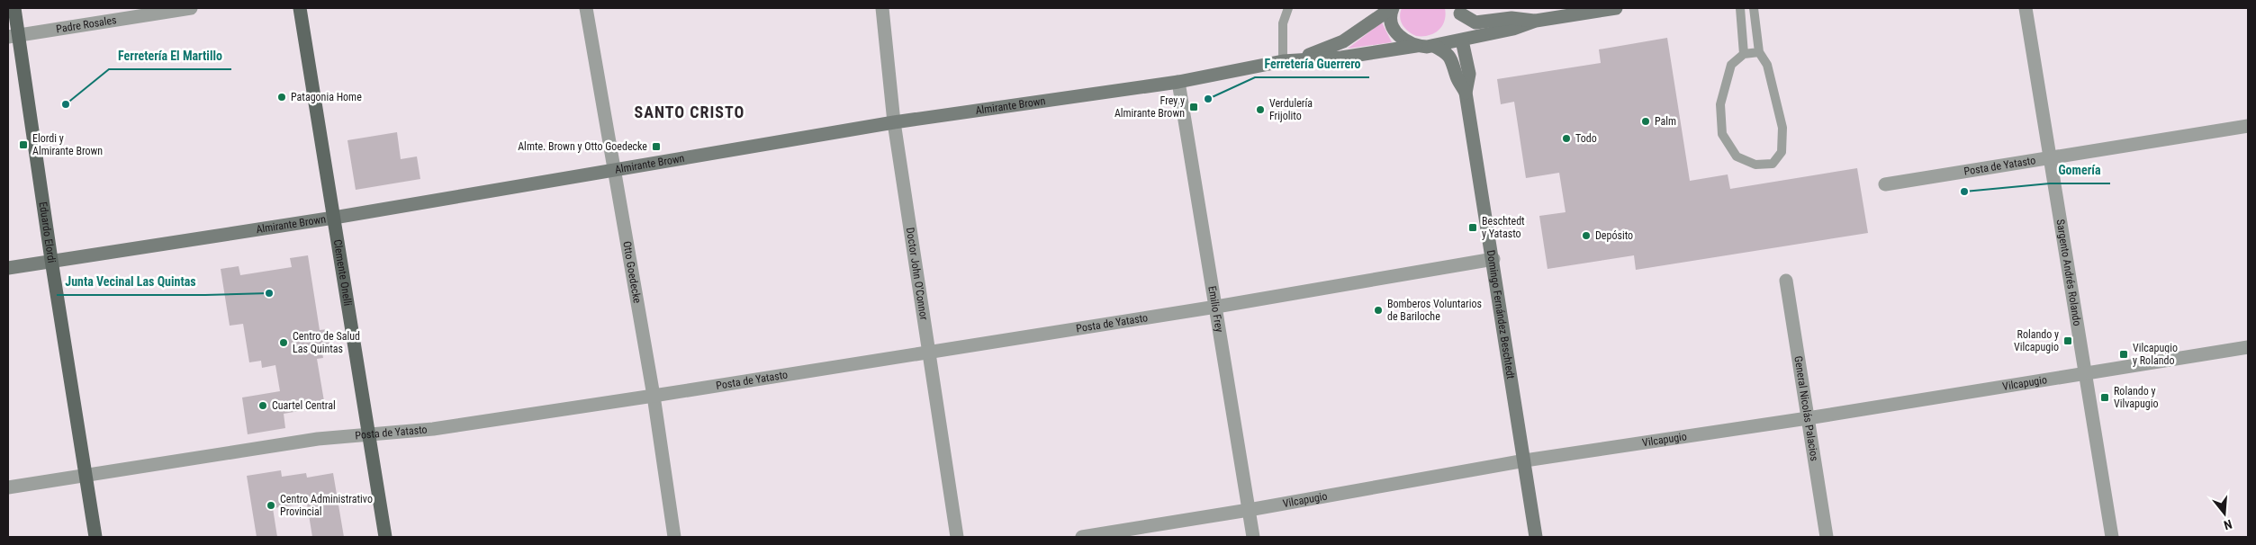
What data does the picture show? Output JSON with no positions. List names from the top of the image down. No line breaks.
{"streets":{"main road":["Almirante Brown","Eduardo Elordi","Clemente Onelli","Domingo Fernández Beschtedt"],"street":["Padre Rosales","Posta de Yatasto","Otto Goedecke","Doctor John O'Connor","Sargento Andrés Rolando","Emilio Frey","Vilcapugio","General Nicolás Palacios"]},"crossings":[["Padre Rosales","Eduardo Elordi"],["Almirante Brown","Eduardo Elordi"],["Almirante Brown","Clemente Onelli"],["Almirante Brown","Otto Goedecke"],["Almirante Brown","Doctor John O'Connor"],["Almirante Brown","Emilio Frey"],["Almirante Brown","Domingo Fernández Beschtedt"],["Posta de Yatasto","Eduardo Elordi"],["Posta de Yatasto","Clemente Onelli"],["Posta de Yatasto","Otto Goedecke"],["Posta de Yatasto","Doctor John O'Connor"],["Posta de Yatasto","Sargento Andrés Rolando"],["Posta de Yatasto","Emilio Frey"],["Posta de Yatasto","Domingo Fernández Beschtedt"],["Sargento Andrés Rolando","Vilcapugio"],["Emilio Frey","Vilcapugio"],["Domingo Fernández Beschtedt","Vilcapugio"],["Vilcapugio","General Nicolás Palacios"]],"districts":["SANTO CRISTO"],"places":{"other":["Patagonia Home","Ferretería Guerrero","Ferretería El Martillo","Verdulería Frijolito","Palm","Todo","Gomería","Depósito","Junta Vecinal Las Quintas","Bomberos Voluntarios de Bariloche","Centro de Salud Las Quintas","Cuartel Central","Centro Administrativo Provincial"],"transit":["Frey y Almirante Brown","Elordi y Almirante Brown","Almte. Brown y Otto Goedecke","Beschtedt y Yatasto","Rolando y Vilcapugio","Vilcapugio y Rolando","Rolando y Vilvapugio"]},"north":"bottom"}
